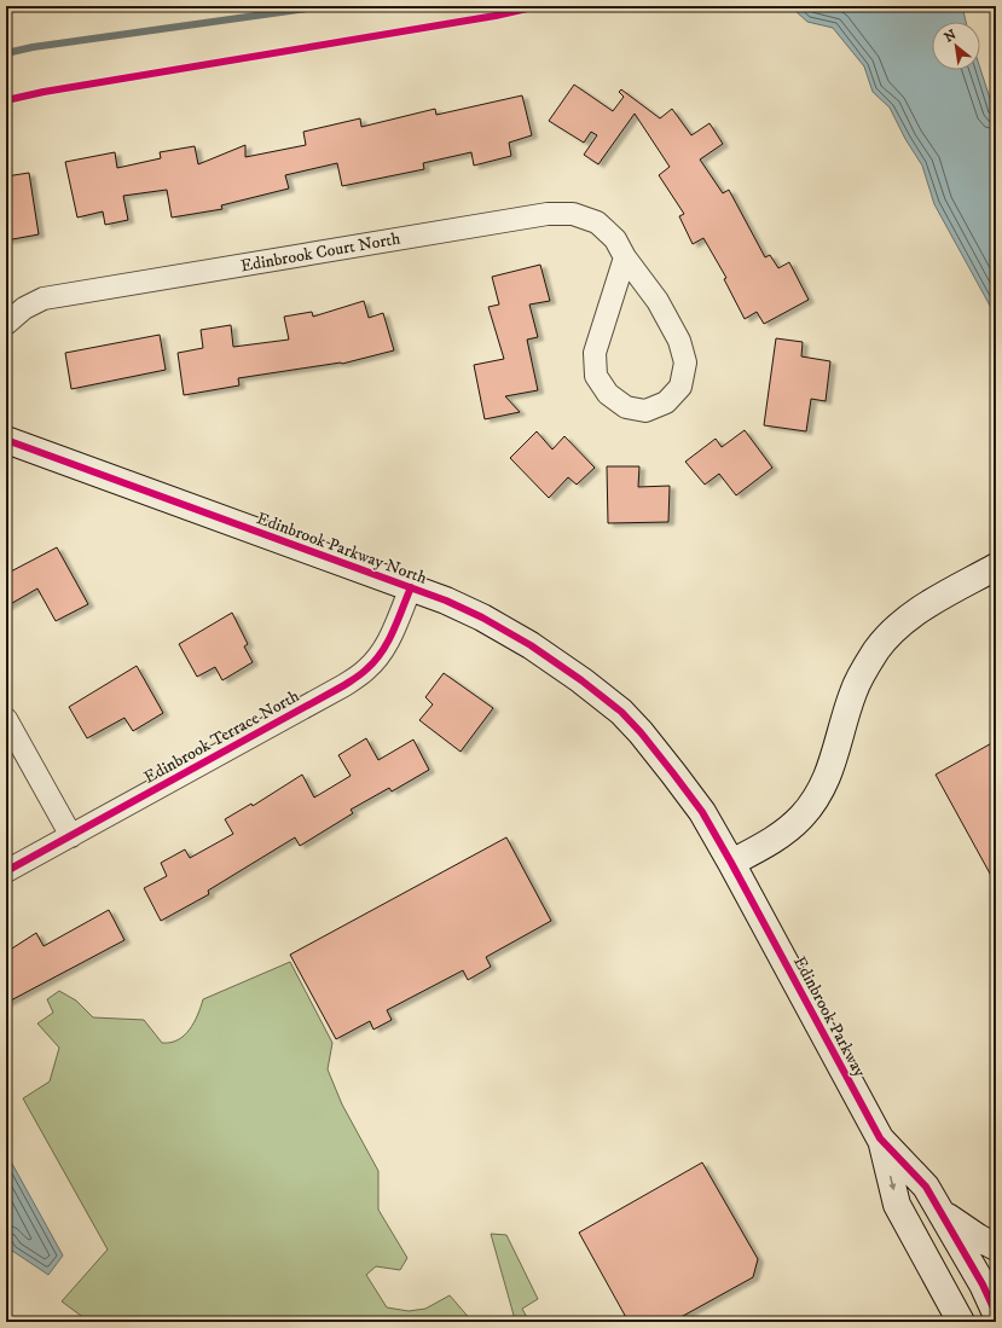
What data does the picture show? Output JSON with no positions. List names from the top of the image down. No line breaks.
{"streets":{"street":["Edinbrook Court North","Edinbrook Parkway North","Edinbrook Terrace North","Edinbrook Parkway"]},"crossings":[["Edinbrook Parkway North","Edinbrook Terrace North"],["Edinbrook Parkway North","Edinbrook Parkway"]],"north":"top left"}
